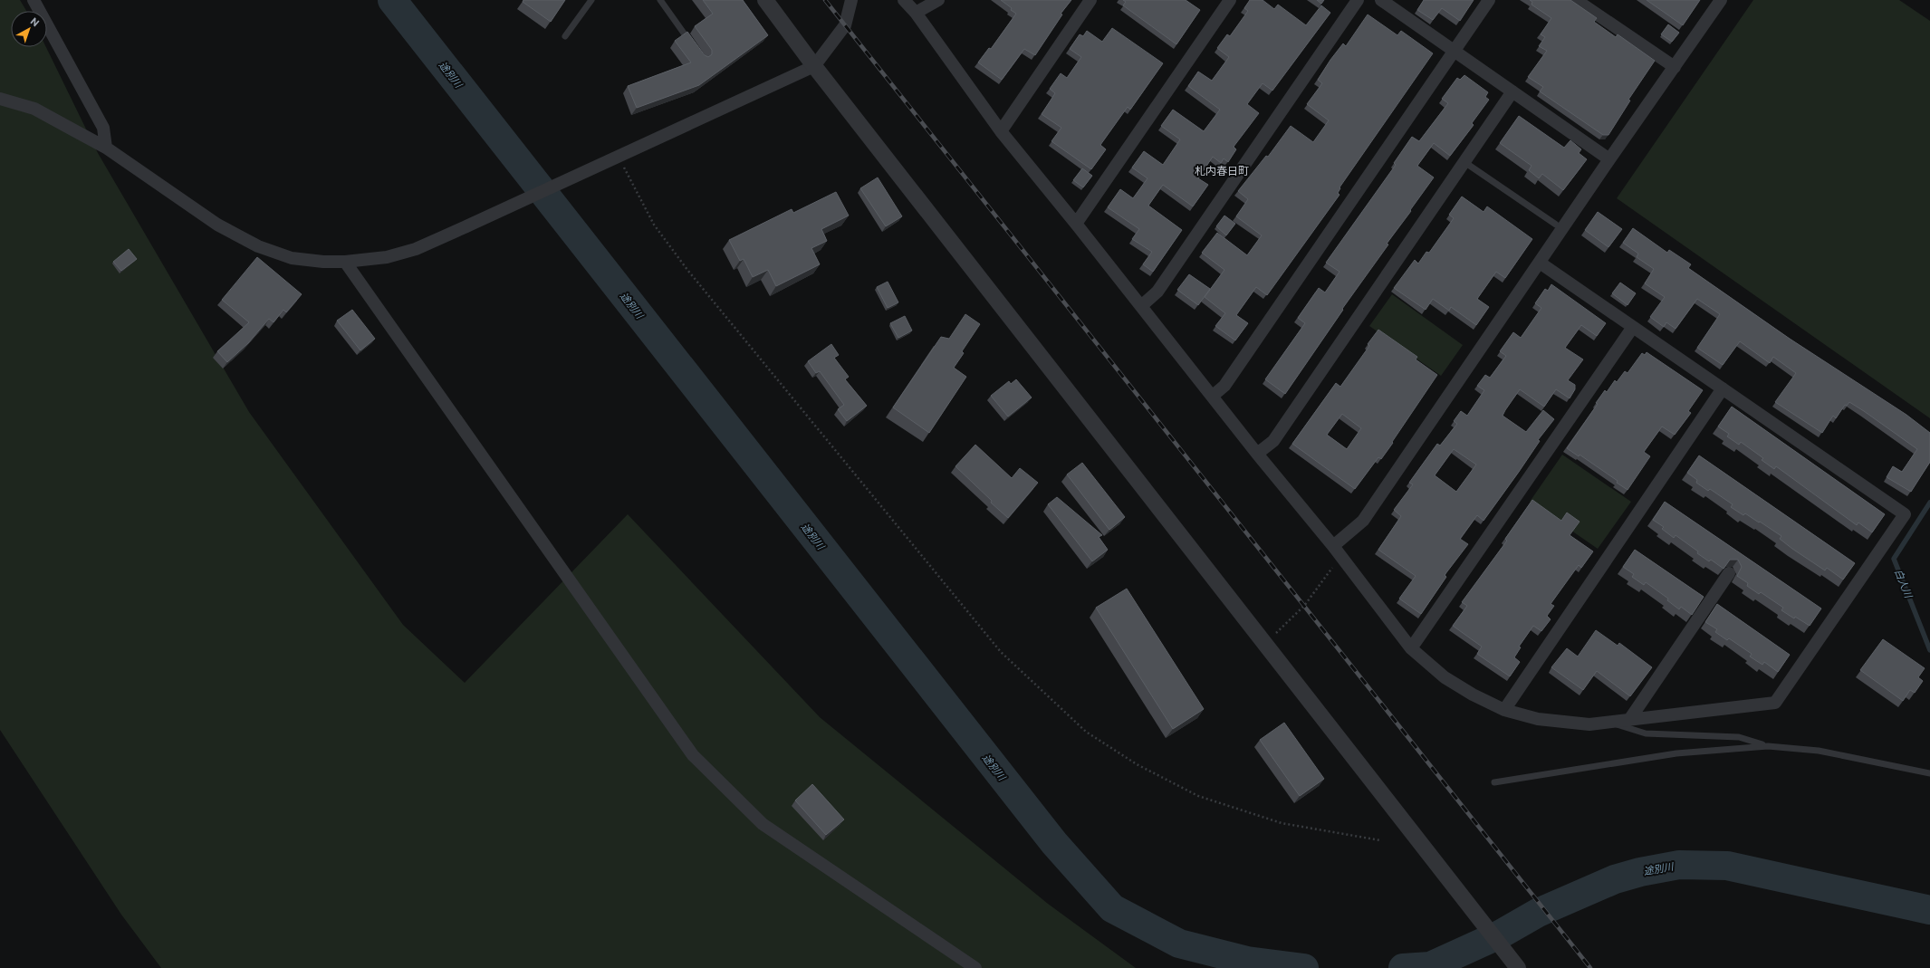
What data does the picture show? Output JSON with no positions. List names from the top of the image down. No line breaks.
{"districts":["札内春日町"],"water":["途別川","白人川"],"north":"top right"}
